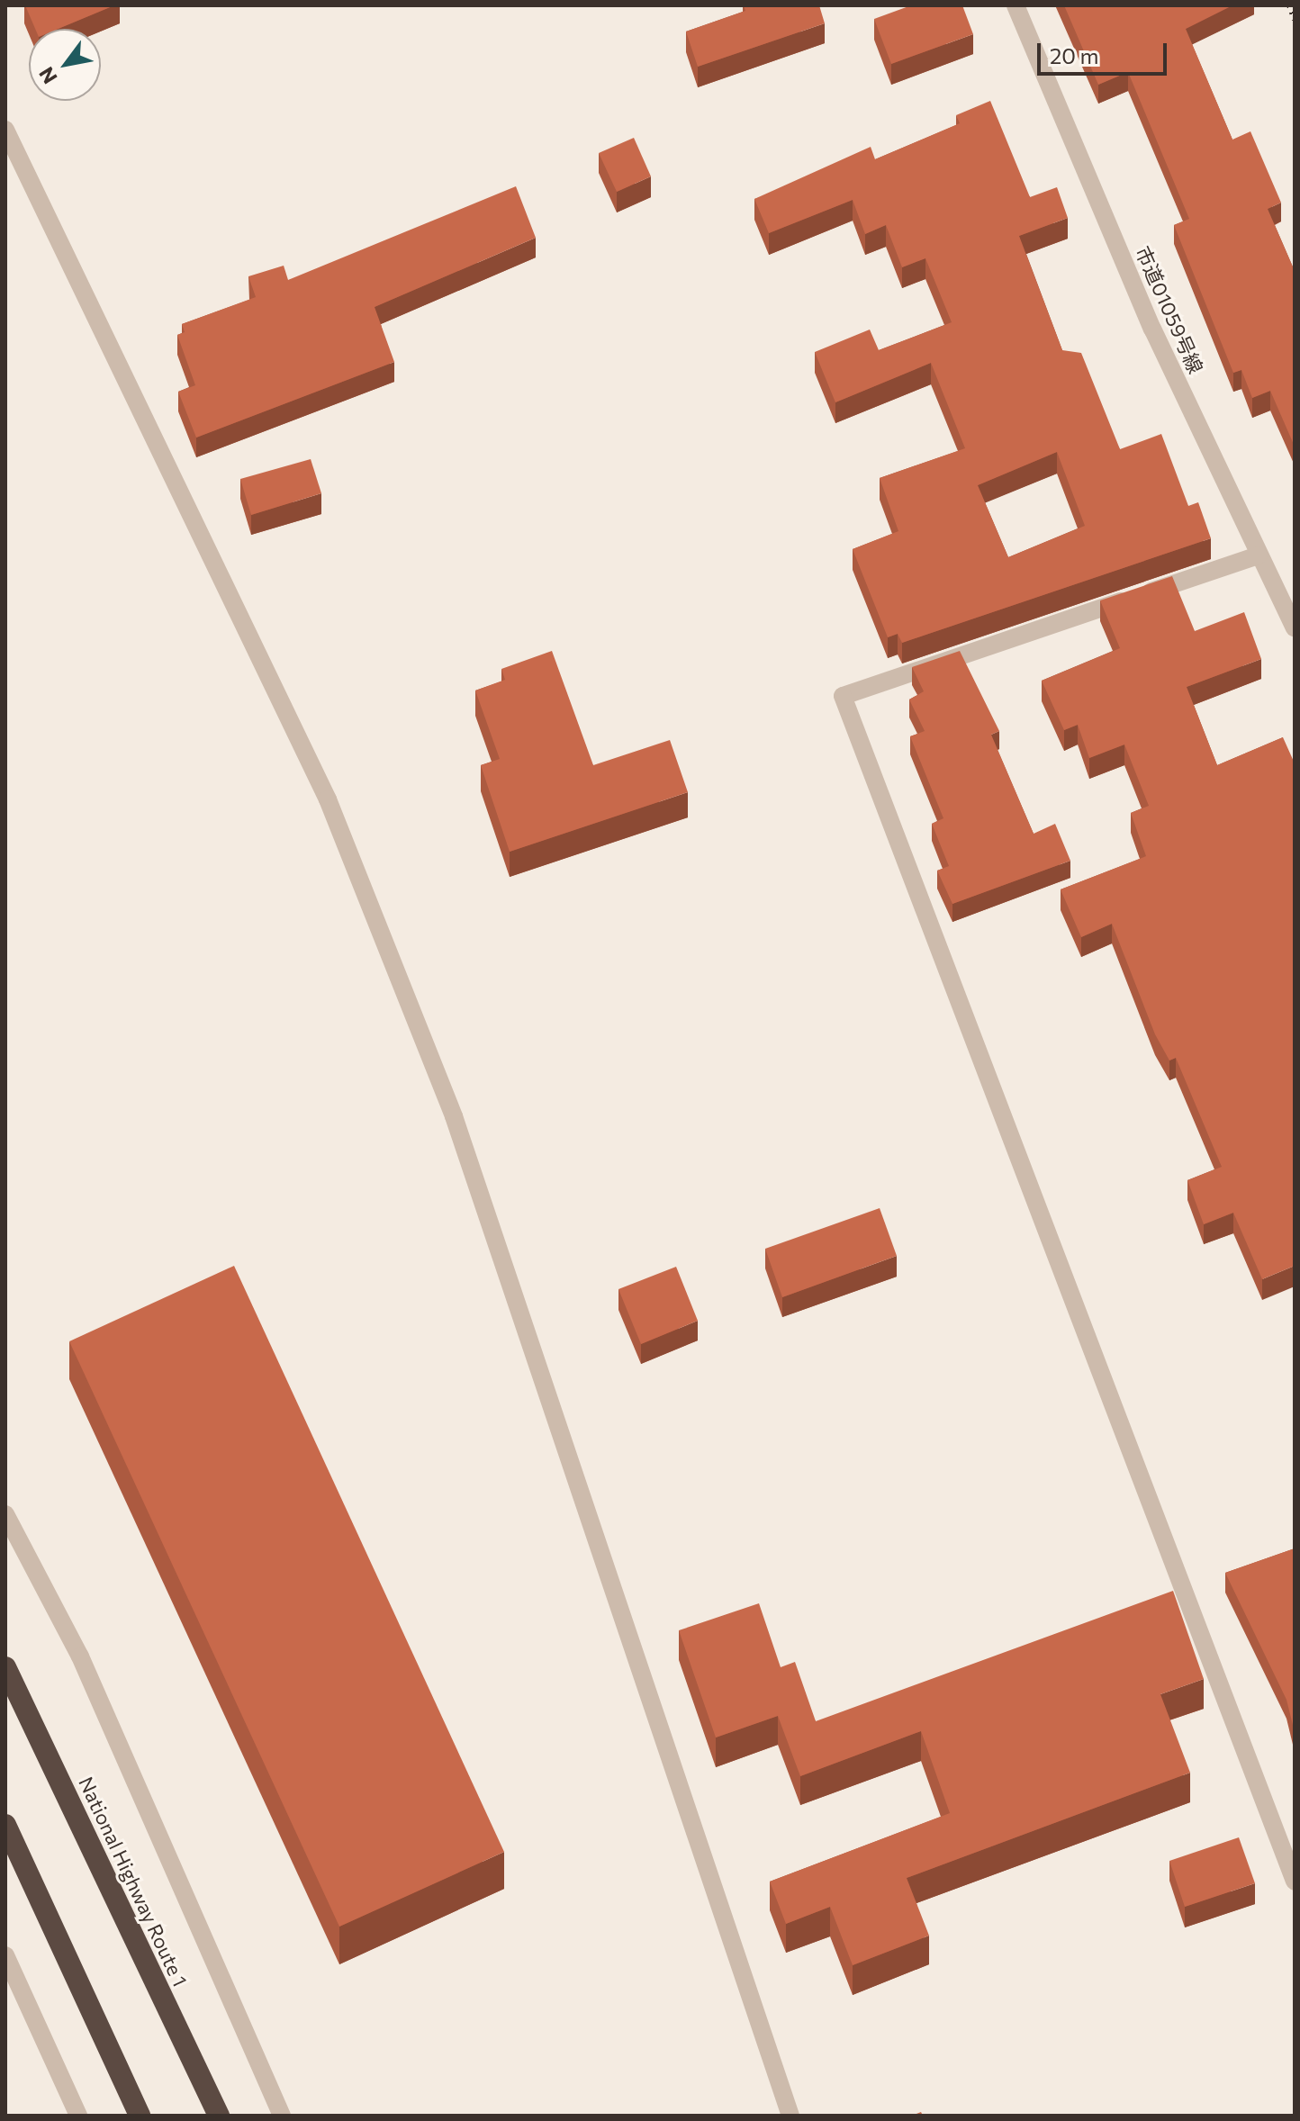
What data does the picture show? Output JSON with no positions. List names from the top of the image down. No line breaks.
{"streets":{"highway":["National Highway Route 1"],"street":["市道01059号線"]},"scale_bar":"20 m","north":"bottom left"}
